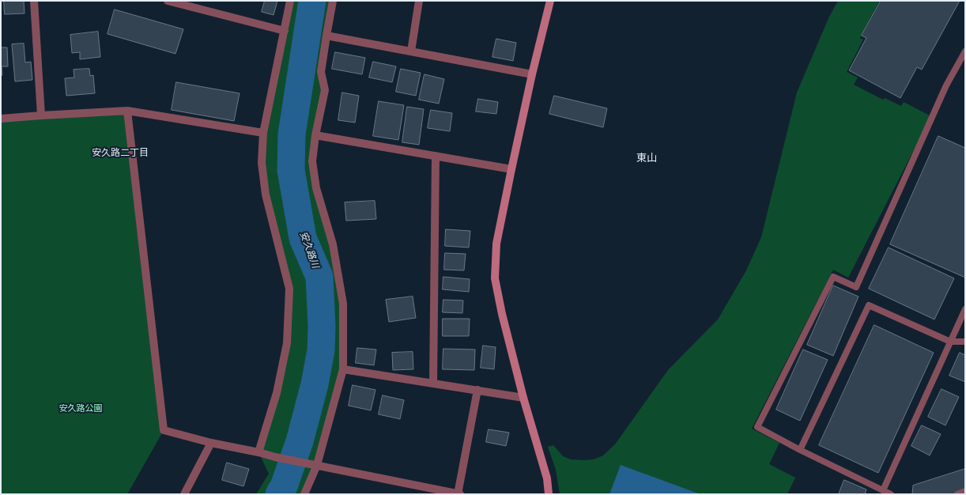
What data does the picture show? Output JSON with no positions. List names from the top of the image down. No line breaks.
{"districts":["安久路二丁目","東山"],"water":["安久路川"],"parks":["安久路公園"]}
